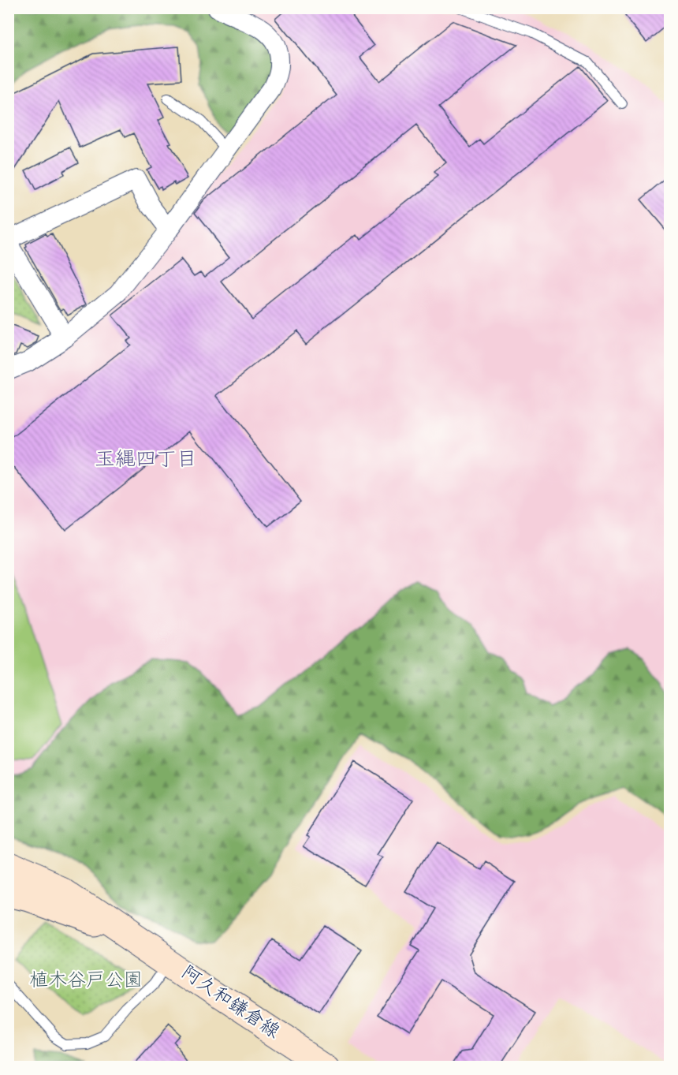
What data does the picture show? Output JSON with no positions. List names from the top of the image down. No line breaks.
{"streets":{"main road":["阿久和鎌倉線"]},"districts":["玉縄四丁目"],"parks":["植木谷戸公園"]}
